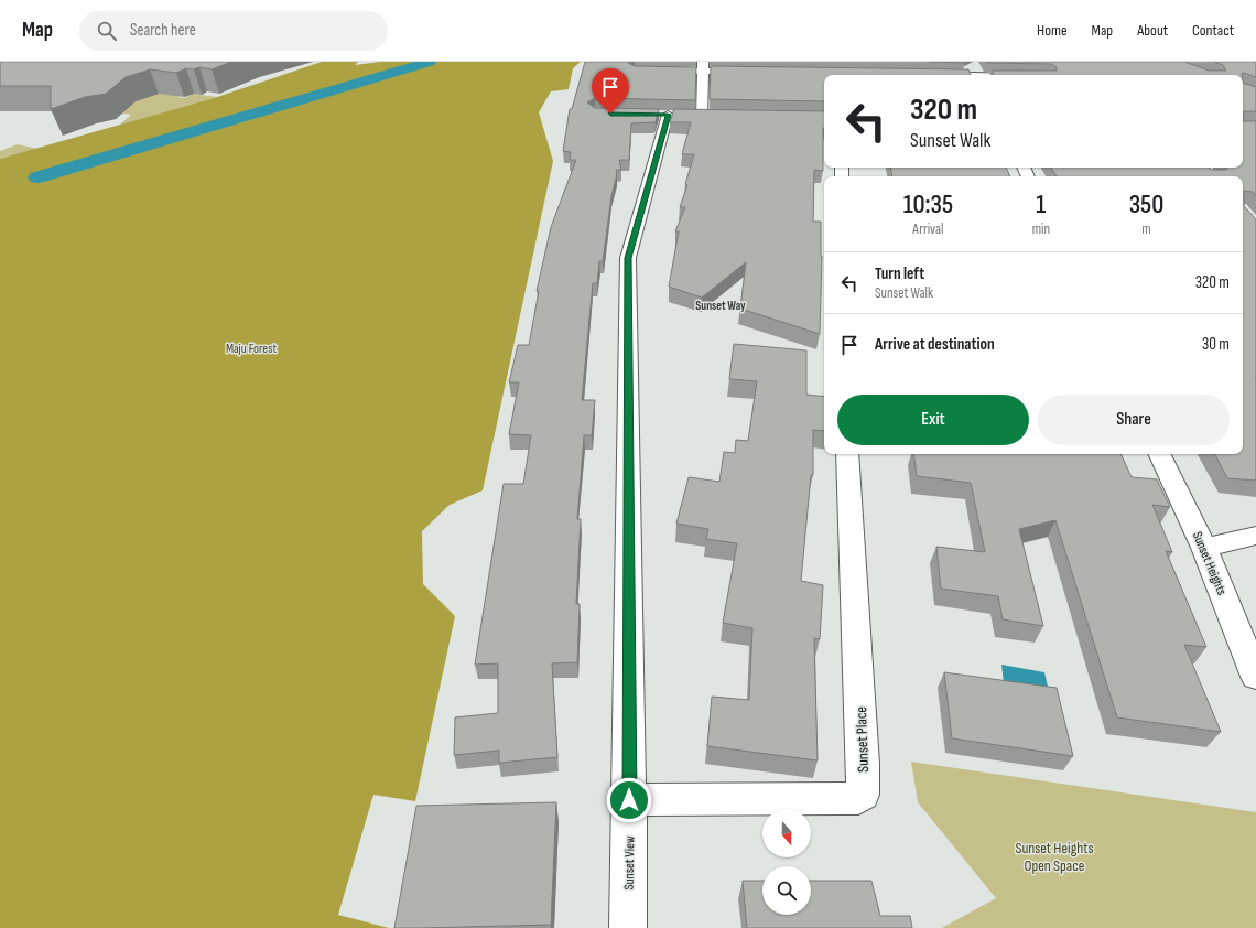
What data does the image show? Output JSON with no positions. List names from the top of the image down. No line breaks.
{"streets":{"street":["Sunset Heights","Sunset Place","Sunset View"]},"crossings":[["Sunset Place","Sunset View"]],"districts":["Sunset Way"],"parks":["Maju Forest","Sunset Heights Open Space"],"north":"bottom","page":{"header":"Map","search":"Search here","nav":["Home","Map","About","Contact"],"turn":["320 m","Sunset Walk"],"eta":["10:35","Arrival","1","min","350","m"],"list":[{"name":"Turn left","note":"Sunset Walk","value":"320 m"},{"name":"Arrive at destination","value":"30 m"}],"buttons":["Exit","Share"]}}
